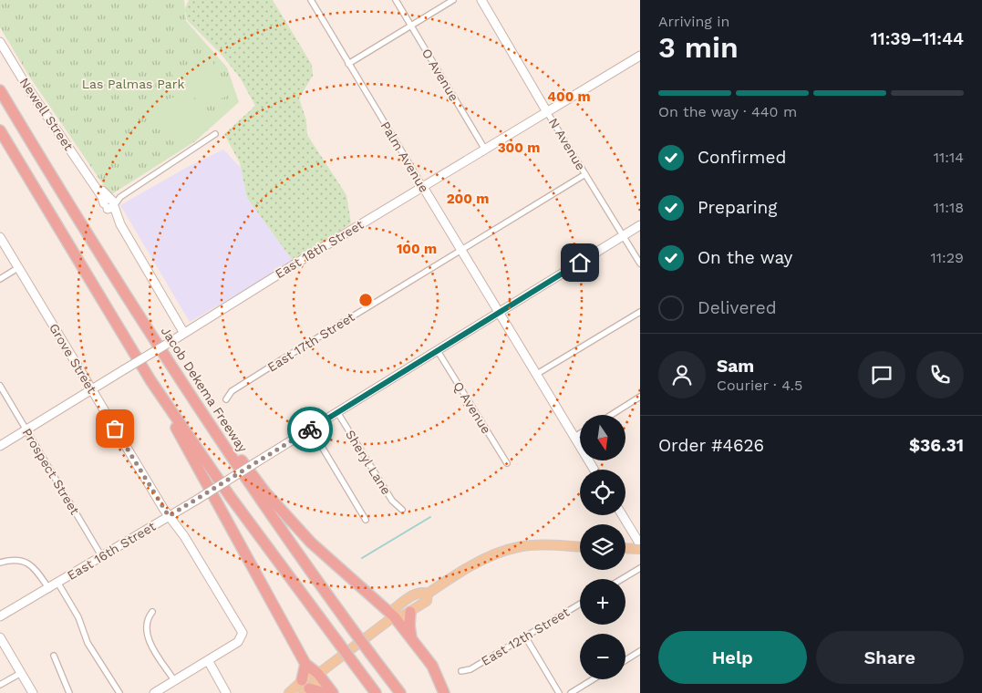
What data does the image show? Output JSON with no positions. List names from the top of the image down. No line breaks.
{"streets":{"highway":["Jacob Dekema Freeway"],"street":["O Avenue","Newell Street","N Avenue","Palm Avenue","East 18th Street","East 17th Street","Grove Street","Q Avenue","Sheryl Lane","Prospect Street","East 16th Street","East 12th Street"]},"crossings":[["O Avenue","East 18th Street"],["Newell Street","East 18th Street"],["N Avenue","East 18th Street"],["N Avenue","East 17th Street"],["N Avenue","East 16th Street"],["Palm Avenue","East 18th Street"],["Palm Avenue","East 17th Street"],["Palm Avenue","East 16th Street"],["East 18th Street","Grove Street"],["East 18th Street","Prospect Street"],["Grove Street","East 16th Street"],["Q Avenue","East 16th Street"],["Sheryl Lane","East 16th Street"],["Prospect Street","East 16th Street"]],"parks":["Las Palmas Park"],"north":"bottom","page":{"heading":["3 min","Arriving in","11:39–11:44"],"panel":["Sam","Courier · 4.5","Order #4626","$36.31"],"bar":"On the way · 440 m","list":[["Confirmed","11:14"],["Preparing","11:18"],["On the way","11:29"],"Delivered"],"map_buttons":["+","−"],"buttons":["Help","Share"]},"rings":["400 m","300 m","200 m","100 m"]}
